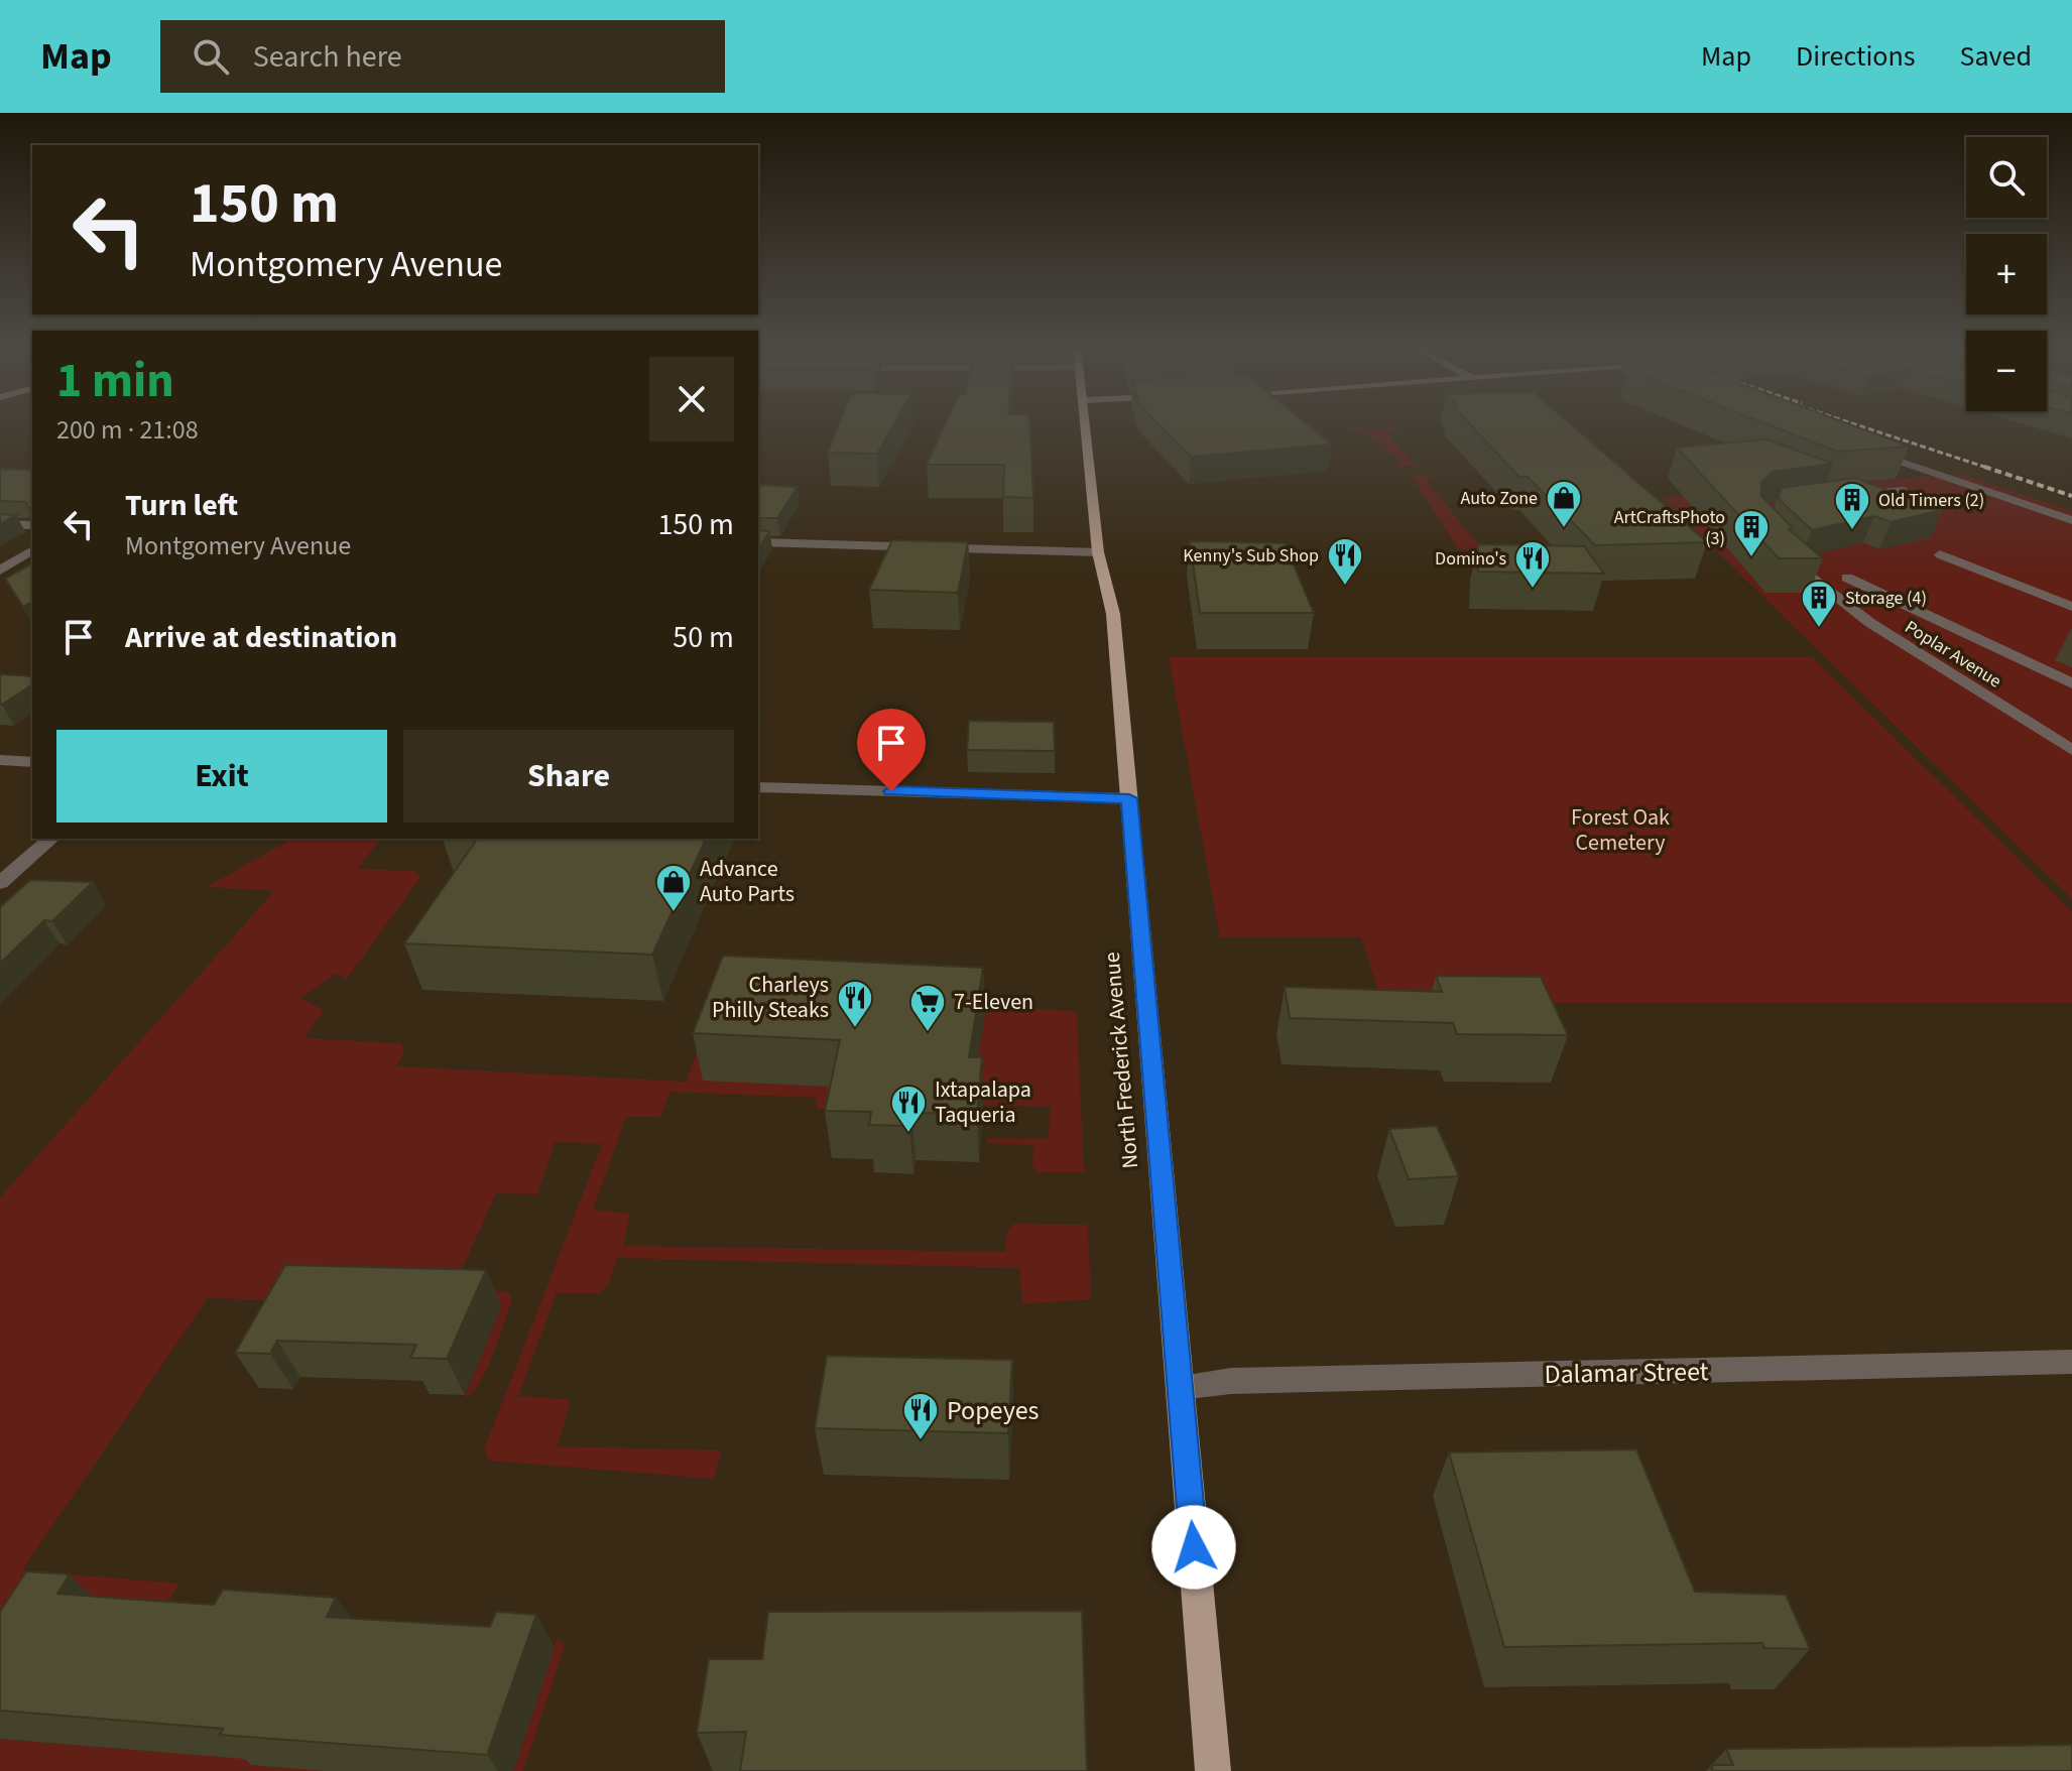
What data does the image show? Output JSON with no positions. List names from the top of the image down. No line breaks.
{"streets":{"main road":["North Frederick Avenue"],"street":["Poplar Avenue","Dalamar Street"]},"crossings":[["North Frederick Avenue","Dalamar Street"]],"parks":["Forest Oak Cemetery"],"places":{"shop":["Auto Zone","Advance Auto Parts"],"building":["Old Timers (2)","ArtCraftsPhoto (3)","Storage (4)"],"restaurant":["Kenny's Sub Shop","Domino's","Charleys Philly Steaks","Ixtapalapa Taqueria","Popeyes"],"supermarket":["7-Eleven"]},"page":{"header":"Map","search":"Search here","nav":["Map","Directions","Saved"],"map_buttons":["+","−"],"turn":["150 m","Montgomery Avenue"],"heading":["1 min","200 m · 21:08"],"list":[{"name":"Turn left","note":"Montgomery Avenue","value":"150 m"},{"name":"Arrive at destination","value":"50 m"}],"buttons":["Exit","Share"]}}
